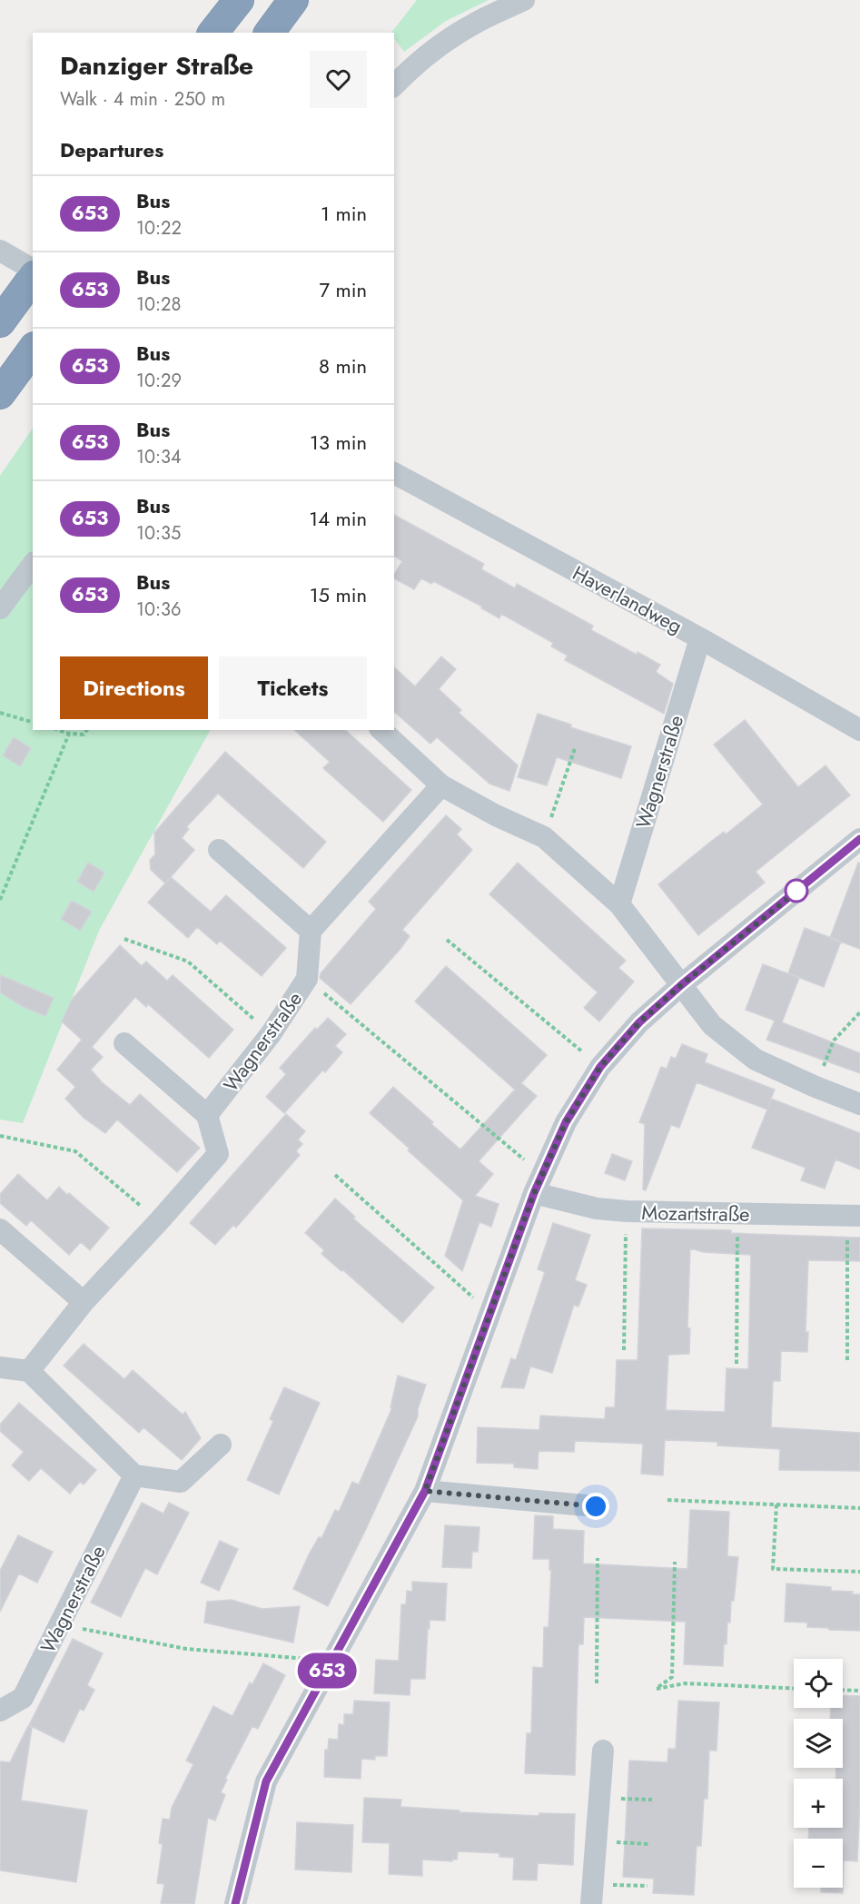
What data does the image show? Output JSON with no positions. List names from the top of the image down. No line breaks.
{"streets":{"street":["Haverlandweg","Wagnerstraße","Mozartstraße"]},"crossings":[["Haverlandweg","Wagnerstraße"]],"lines":["bus line 653"],"page":{"on_map":"653","heading":[["Danziger Straße","Walk · 4 min · 250 m"],"Departures"],"list":[{"mark":"653","name":"Bus","note":"10:22","value":"1 min"},{"mark":"653","name":"Bus","note":"10:28","value":"7 min"},{"mark":"653","name":"Bus","note":"10:29","value":"8 min"},{"mark":"653","name":"Bus","note":"10:34","value":"13 min"},{"mark":"653","name":"Bus","note":"10:35","value":"14 min"},{"mark":"653","name":"Bus","note":"10:36","value":"15 min"}],"buttons":["Directions","Tickets"],"map_buttons":["+","−"]}}
